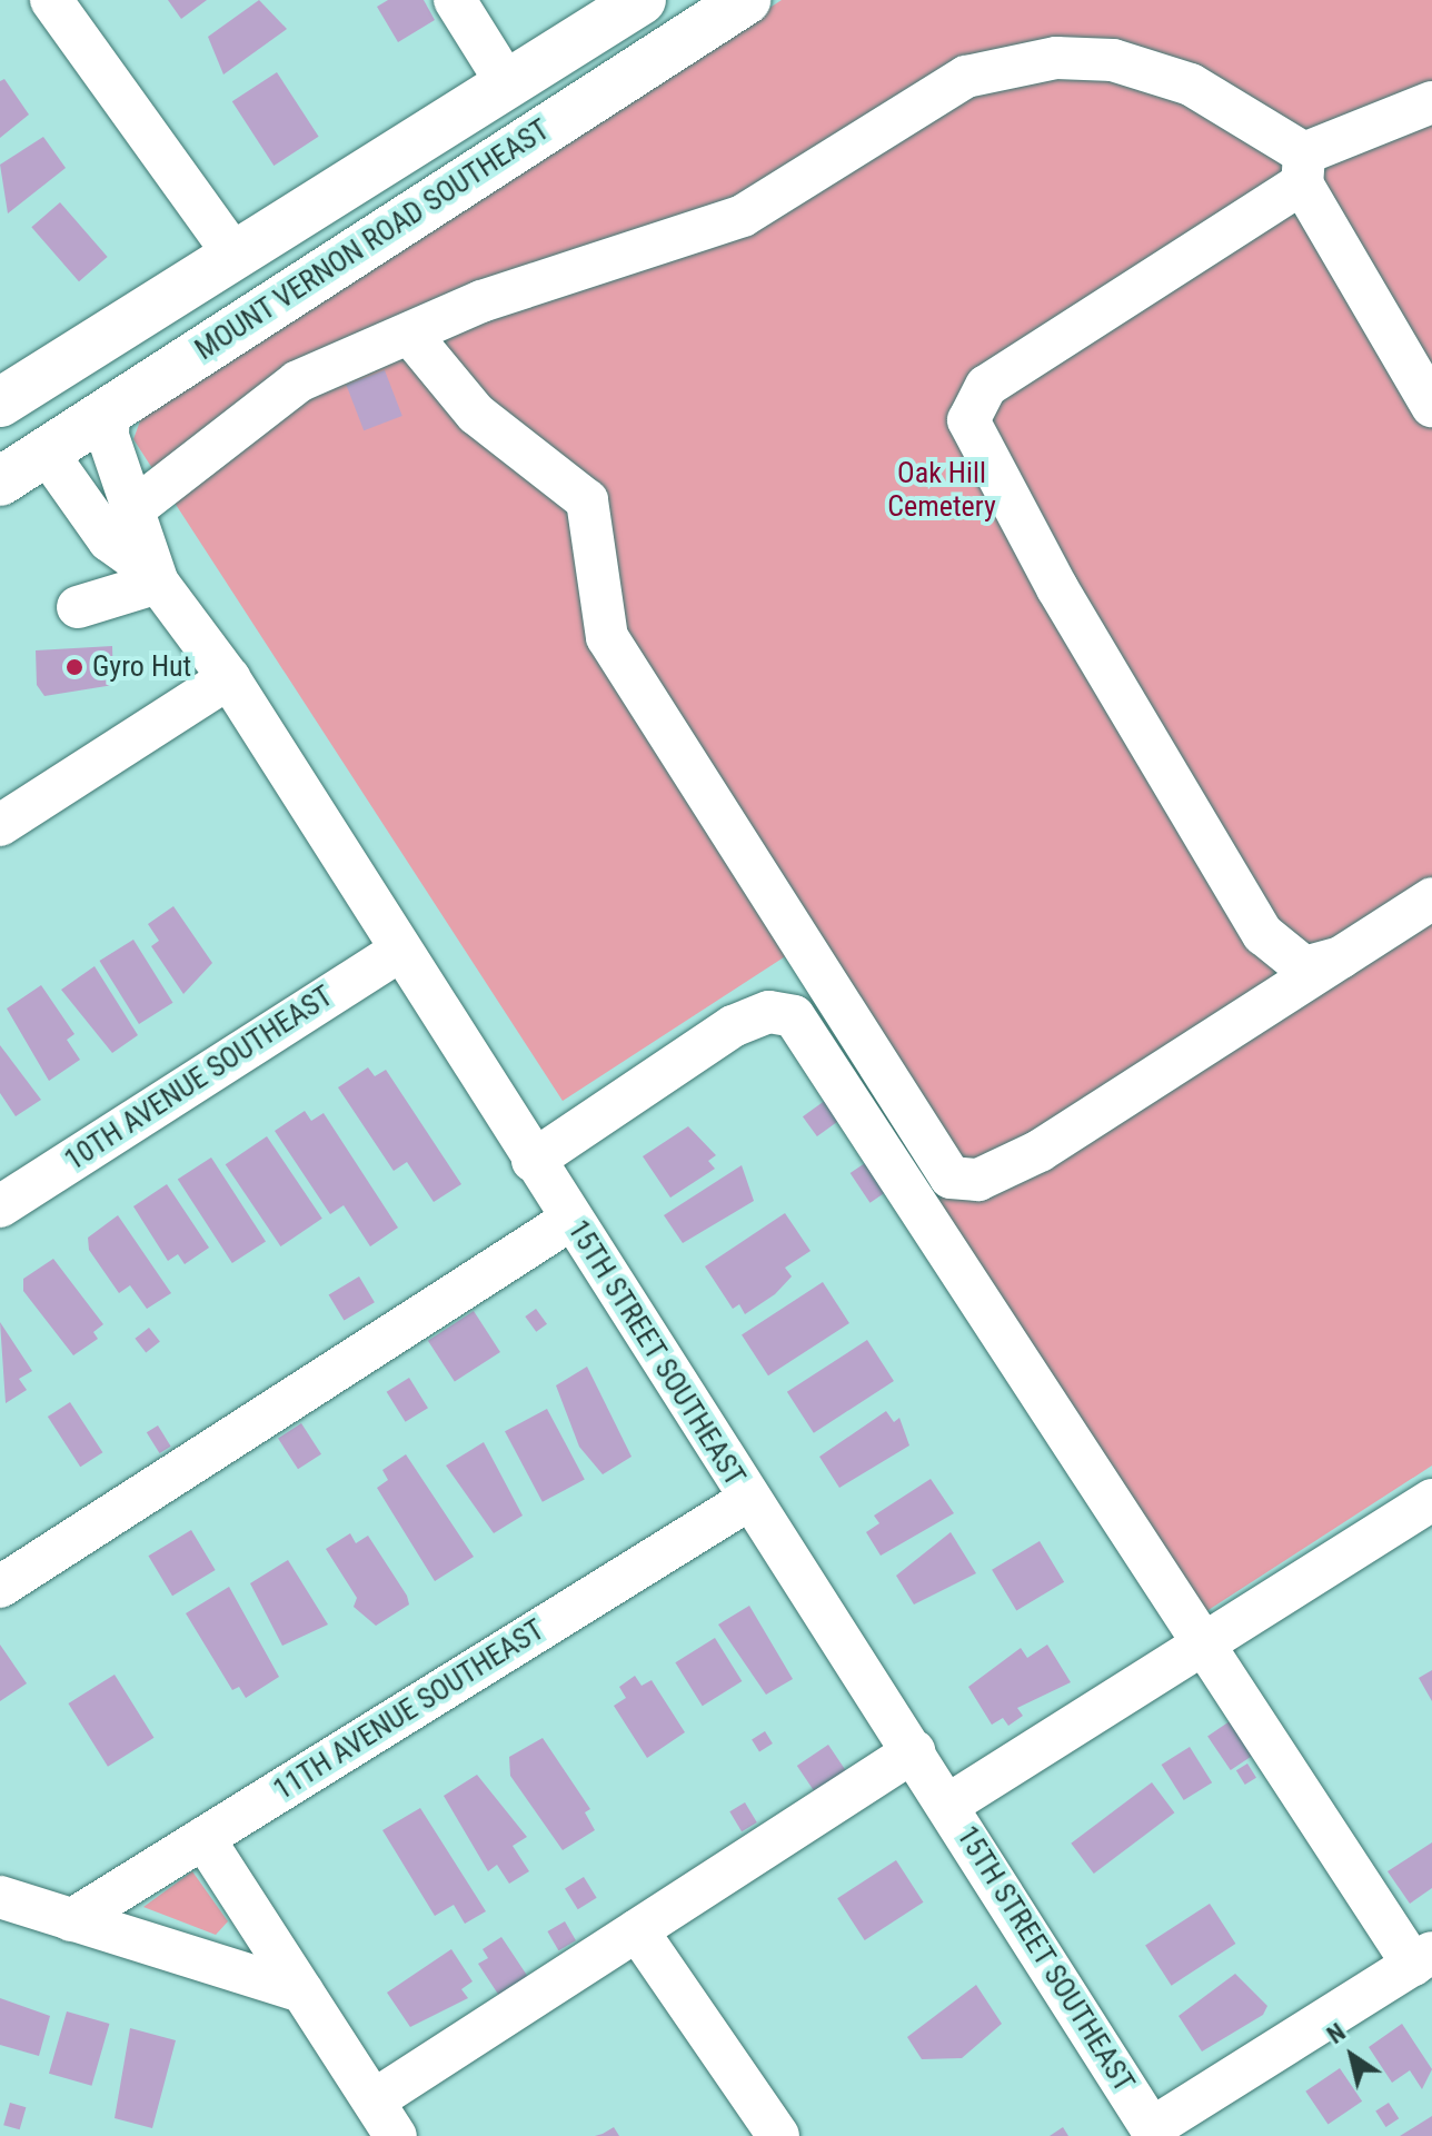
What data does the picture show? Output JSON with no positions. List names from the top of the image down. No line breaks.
{"streets":{"main road":["MOUNT VERNON ROAD SOUTHEAST"],"street":["10TH AVENUE SOUTHEAST","15TH STREET SOUTHEAST","11TH AVENUE SOUTHEAST"]},"crossings":[["MOUNT VERNON ROAD SOUTHEAST","15TH STREET SOUTHEAST"],["10TH AVENUE SOUTHEAST","15TH STREET SOUTHEAST"],["15TH STREET SOUTHEAST","11TH AVENUE SOUTHEAST"]],"parks":["Oak Hill Cemetery"],"places":["Gyro Hut"],"north":"top left"}
